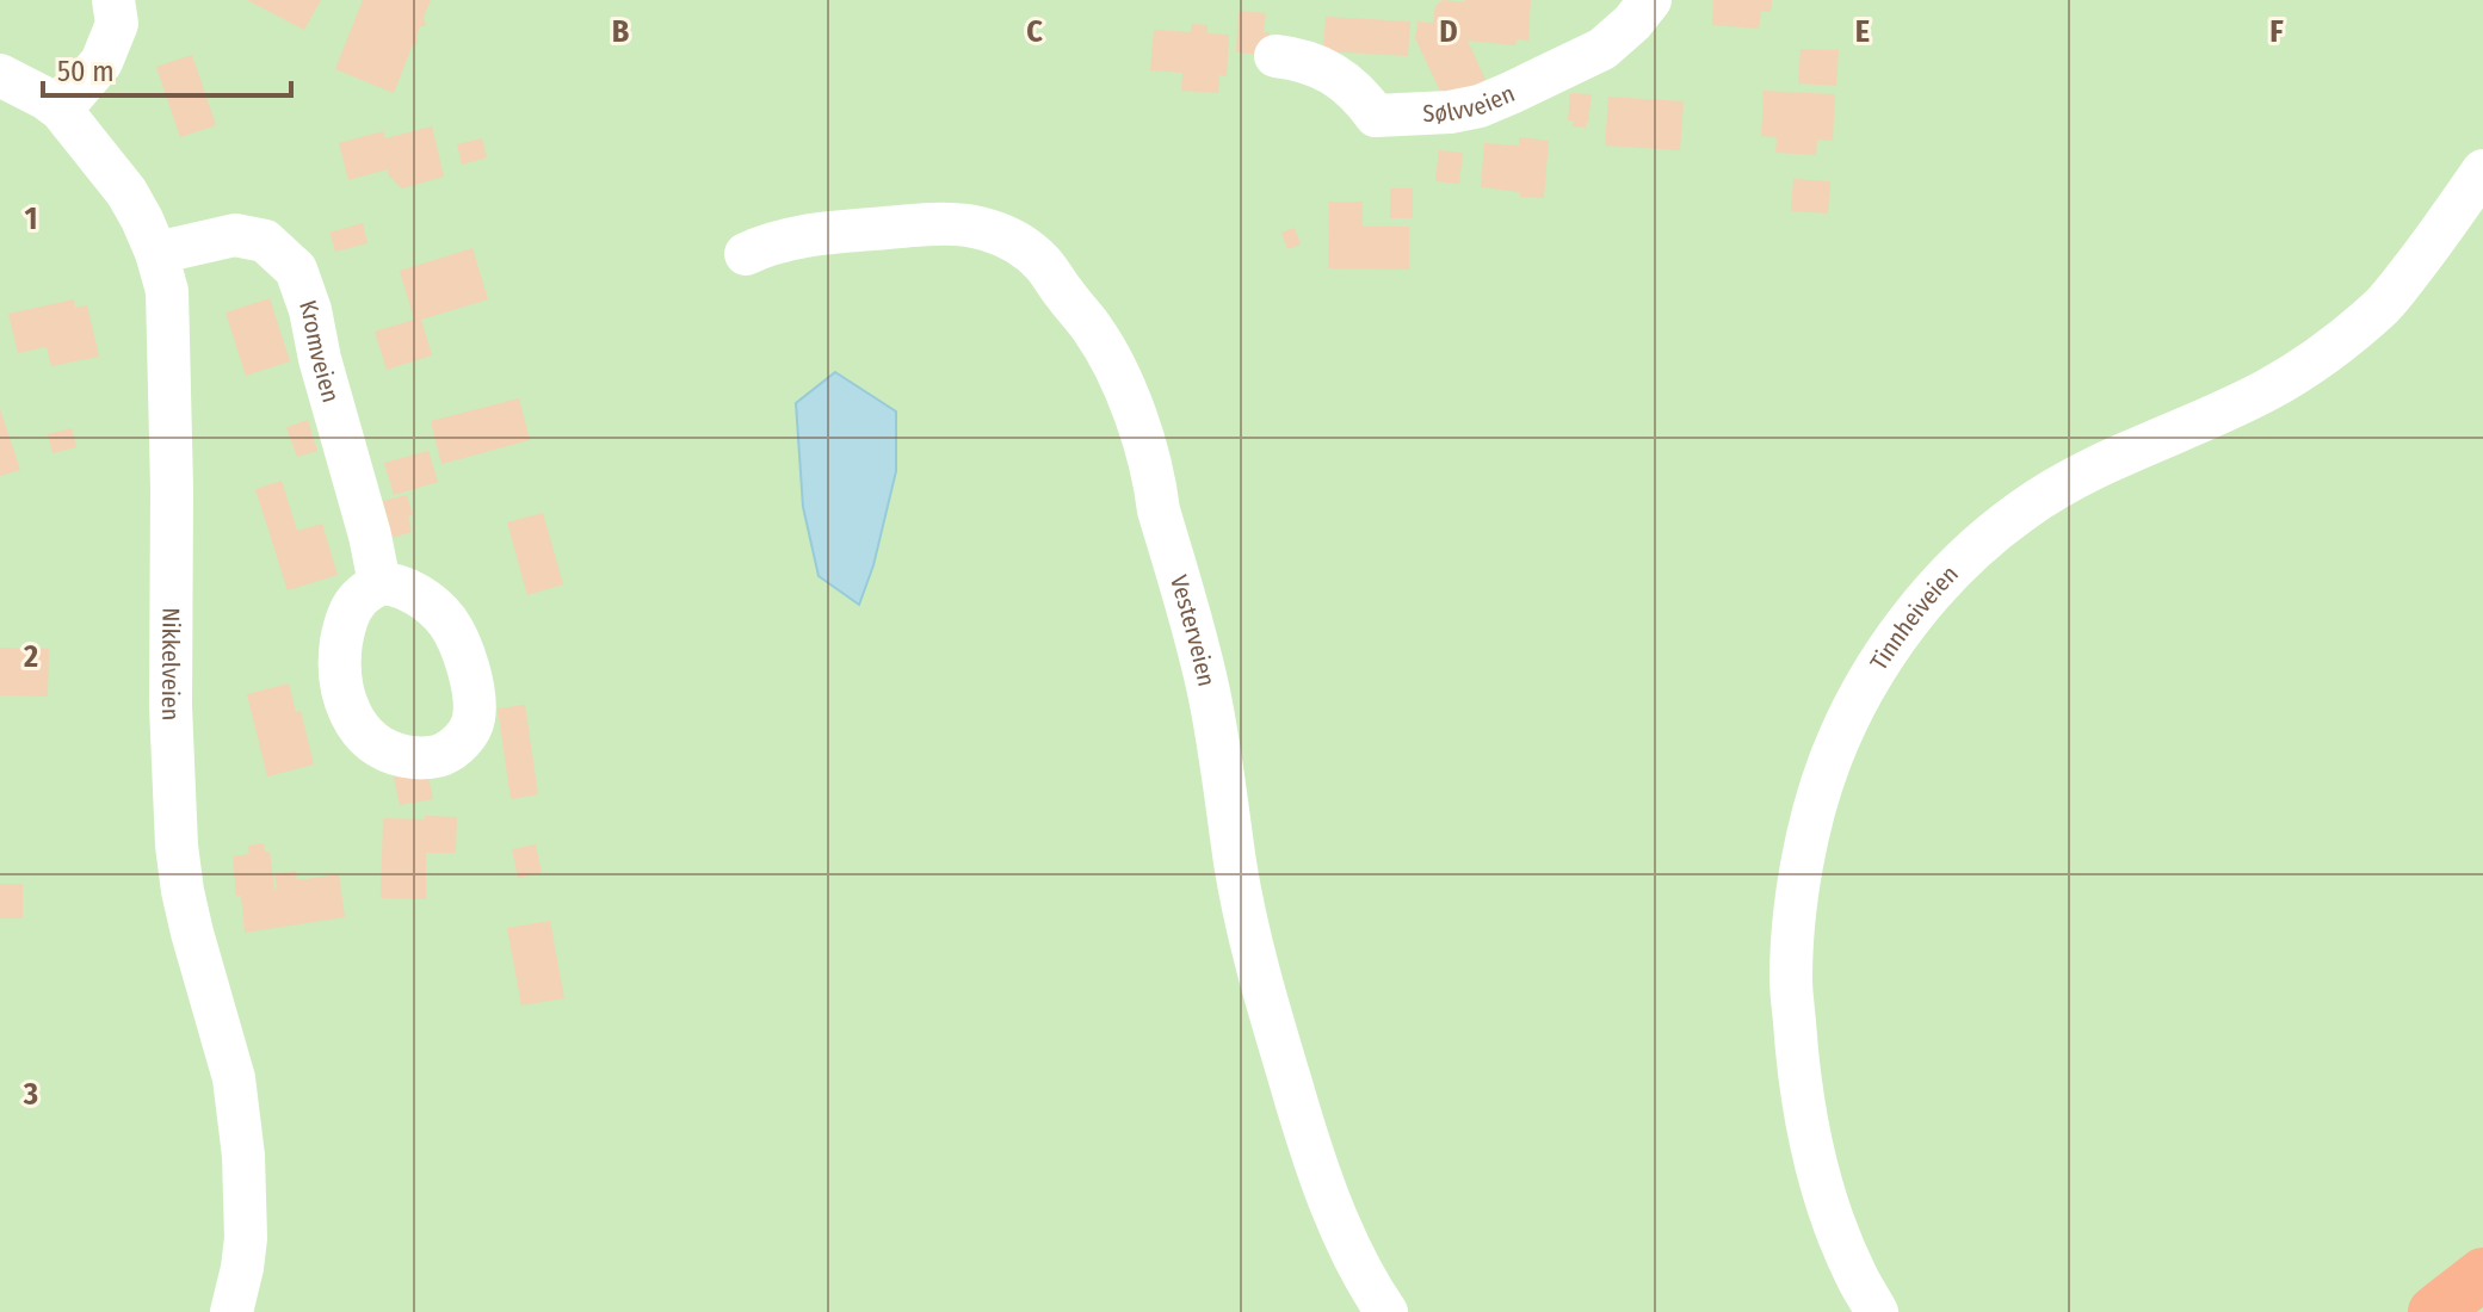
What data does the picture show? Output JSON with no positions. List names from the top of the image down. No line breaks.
{"streets":{"street":["Sølvveien","Kromveien","Tinnheiveien","Vesterveien","Nikkelveien"]},"crossings":[["Kromveien","Nikkelveien"]],"scale_bar":"50 m","grid":{"columns":["B","C","D","E","F"],"rows":["1","2","3"]}}
